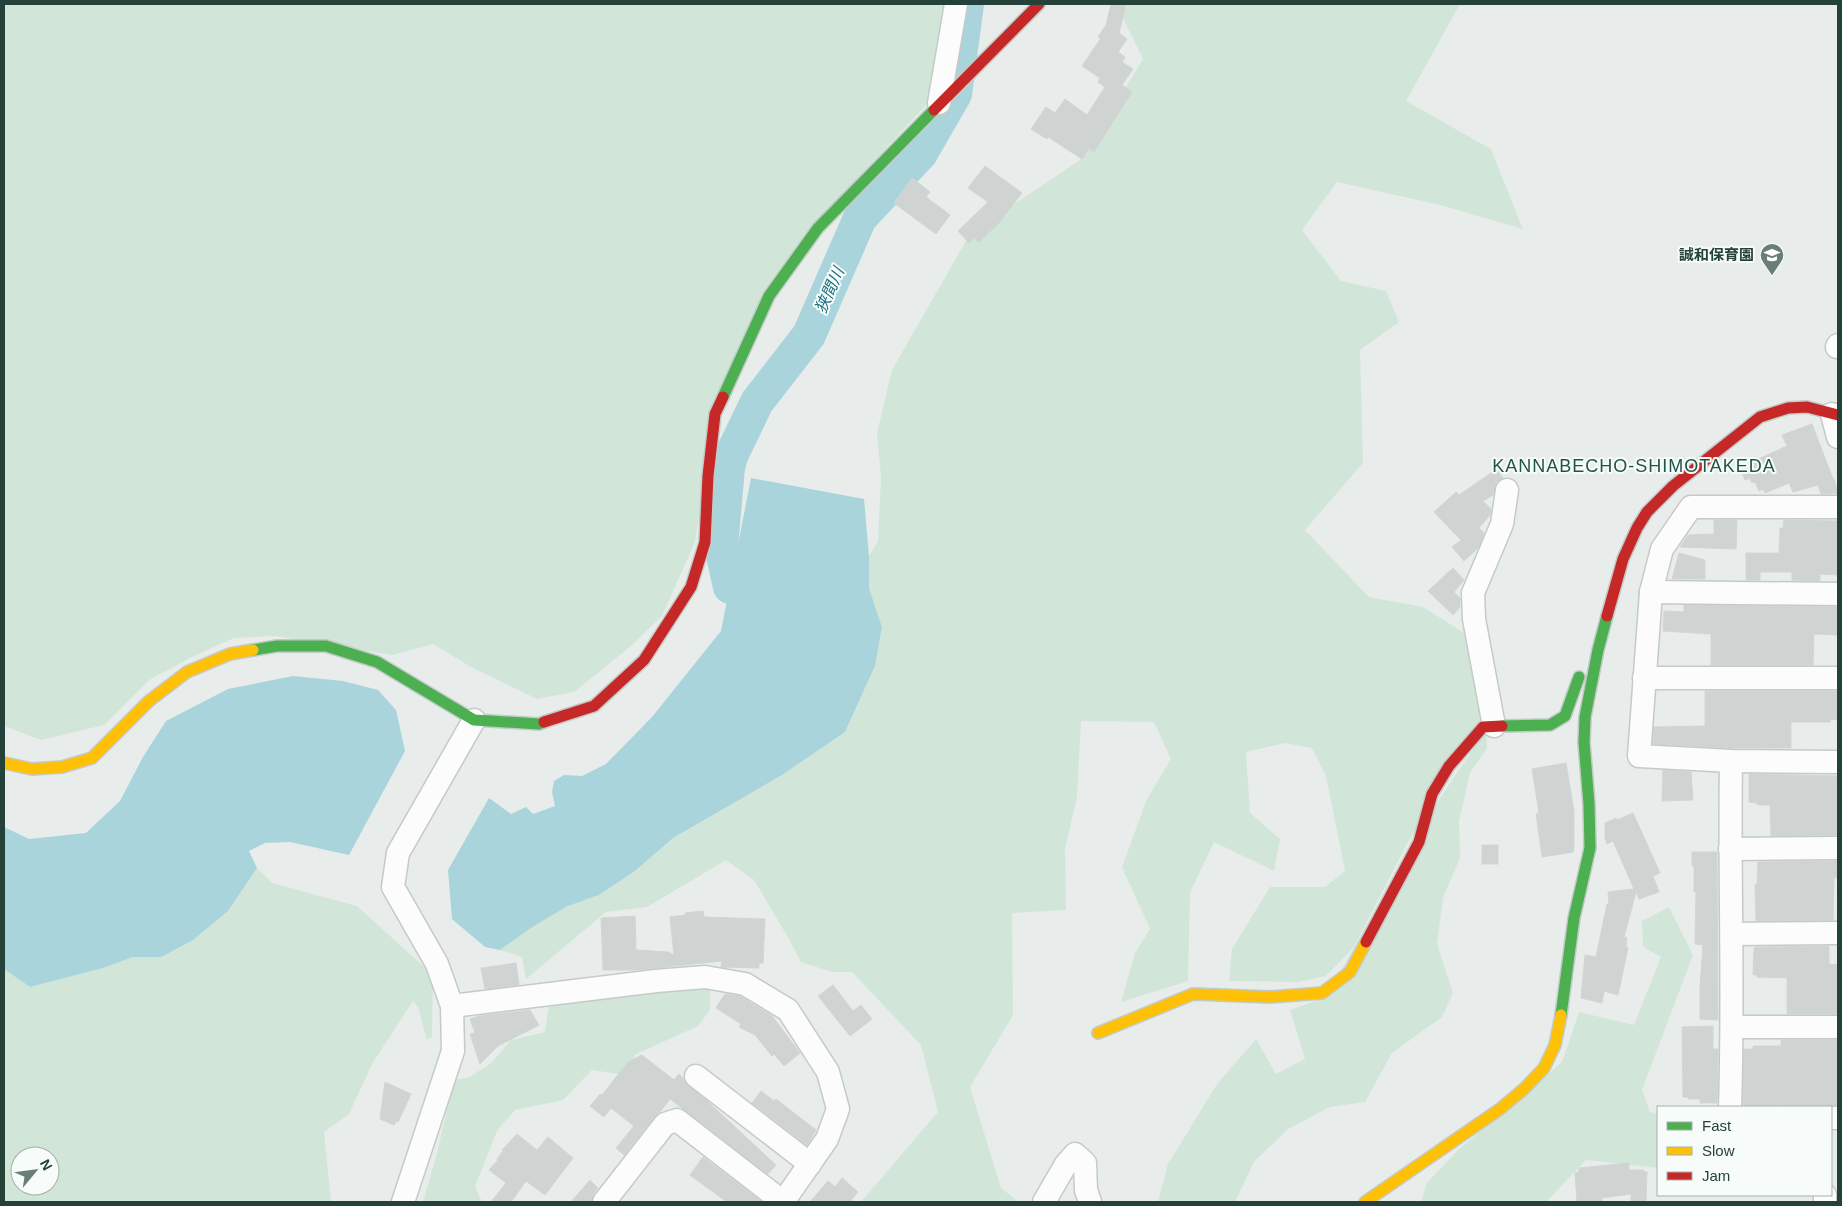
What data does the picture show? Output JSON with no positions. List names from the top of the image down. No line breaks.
{"districts":["KANNABECHO-SHIMOTAKEDA"],"water":["狭間川"],"places":{"school or university":["誠和保育園"]},"legend":["Fast","Slow","Jam"],"north":"top right"}
